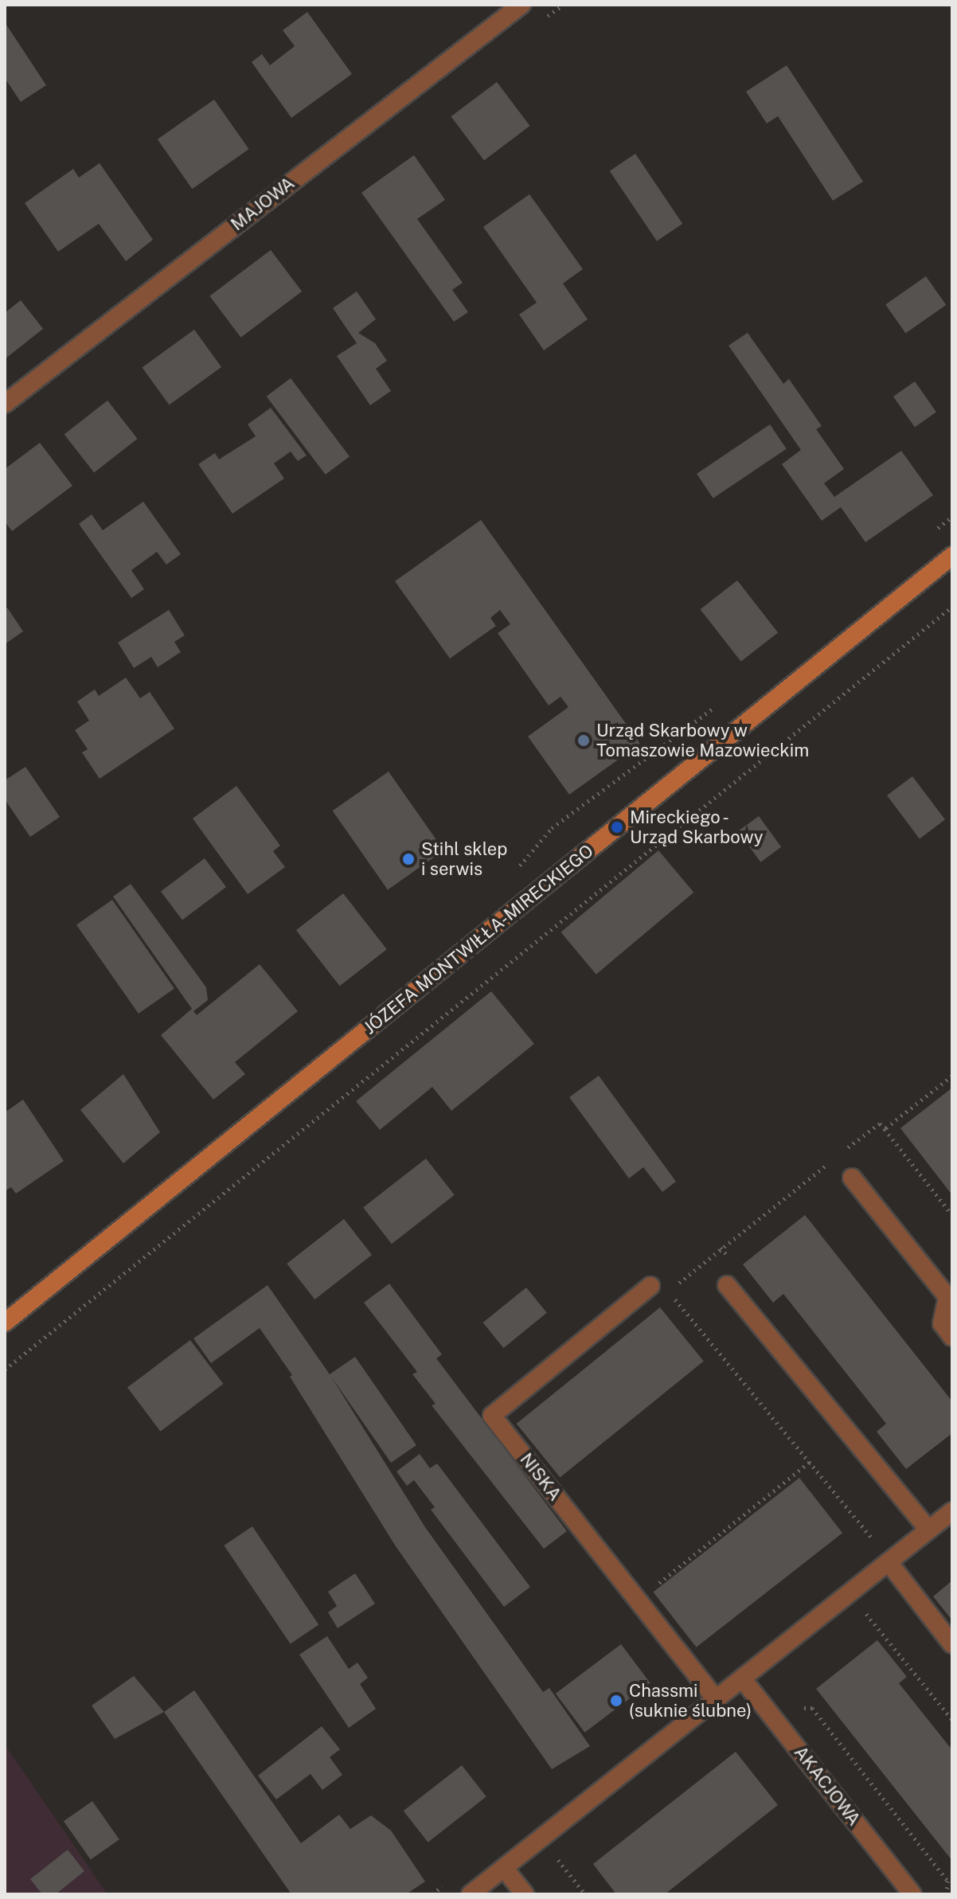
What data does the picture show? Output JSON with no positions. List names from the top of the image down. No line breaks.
{"streets":{"main road":["JÓZEFA MONTWIŁŁA-MIRECKIEGO"],"street":["MAJOWA","NISKA","AKACJOWA"]},"places":["Urząd Skarbowy w Tomaszowie Mazowieckim","Mireckiego - Urząd Skarbowy","Stihl sklep i serwis","Chassmi (suknie ślubne)"]}
